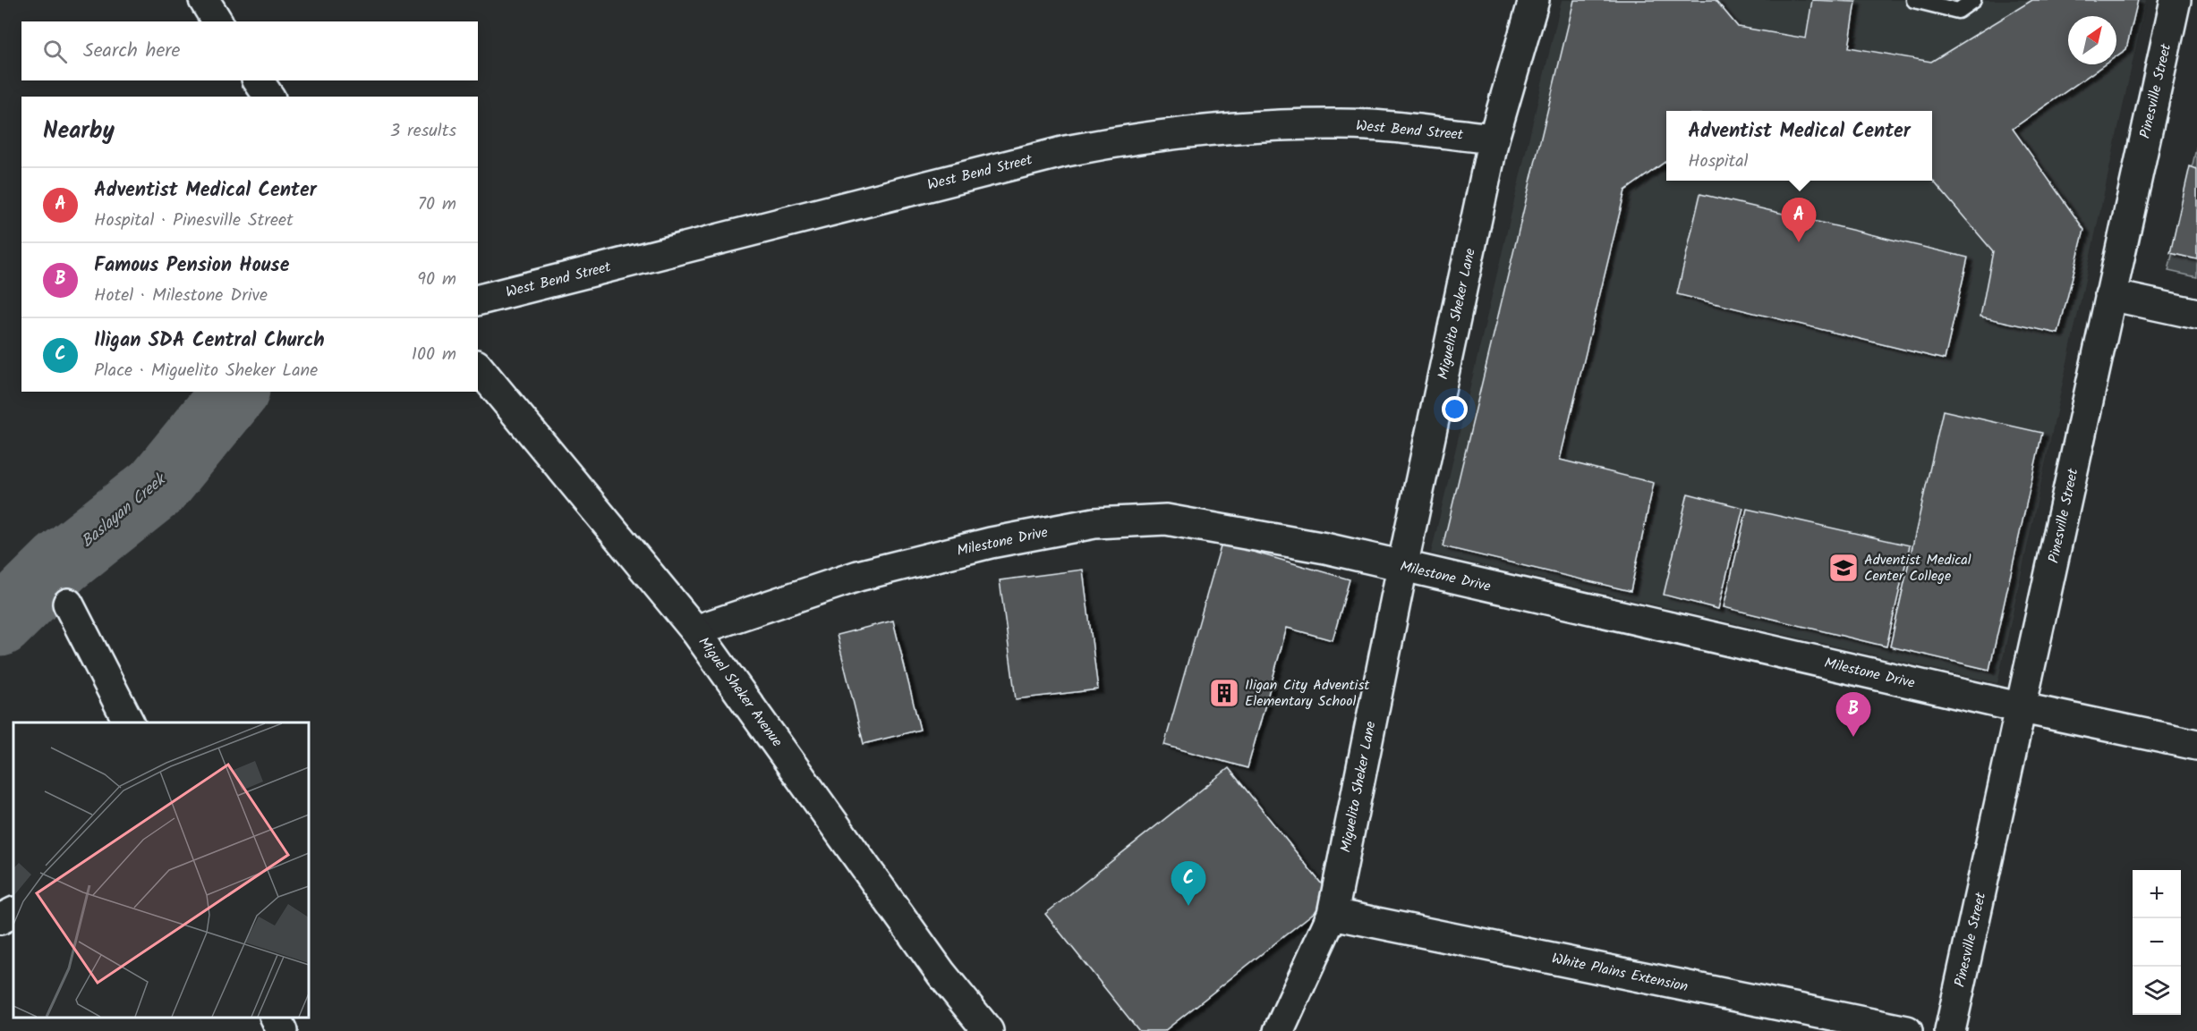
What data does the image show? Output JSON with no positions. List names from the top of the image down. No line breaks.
{"streets":{"street":["Pinesville Street","West Bend Street","Miguelito Sheker Lane","Milestone Drive","Miguel Sheker Avenue","White Plains Extension"]},"crossings":[["Pinesville Street","Milestone Drive"],["West Bend Street","Miguelito Sheker Lane"],["Miguelito Sheker Lane","Milestone Drive"],["Miguelito Sheker Lane","White Plains Extension"],["Milestone Drive","Miguel Sheker Avenue"]],"water":["Baslayan Creek"],"places":{"school or university":["Adventist Medical Center College"],"building":["Iligan City Adventist Elementary School"]},"north":"top right","page":{"search":"Search here","heading":["Nearby","3 results"],"popup":["Adventist Medical Center","Hospital"],"list":[{"mark":"A","name":"Adventist Medical Center","note":"Hospital · Pinesville Street","value":"70 m"},{"mark":"B","name":"Famous Pension House","note":"Hotel · Milestone Drive","value":"90 m"},{"mark":"C","name":"Iligan SDA Central Church","note":"Place · Miguelito Sheker Lane","value":"100 m"}],"pins":["A","B","C"],"map_buttons":["+","−"]}}
